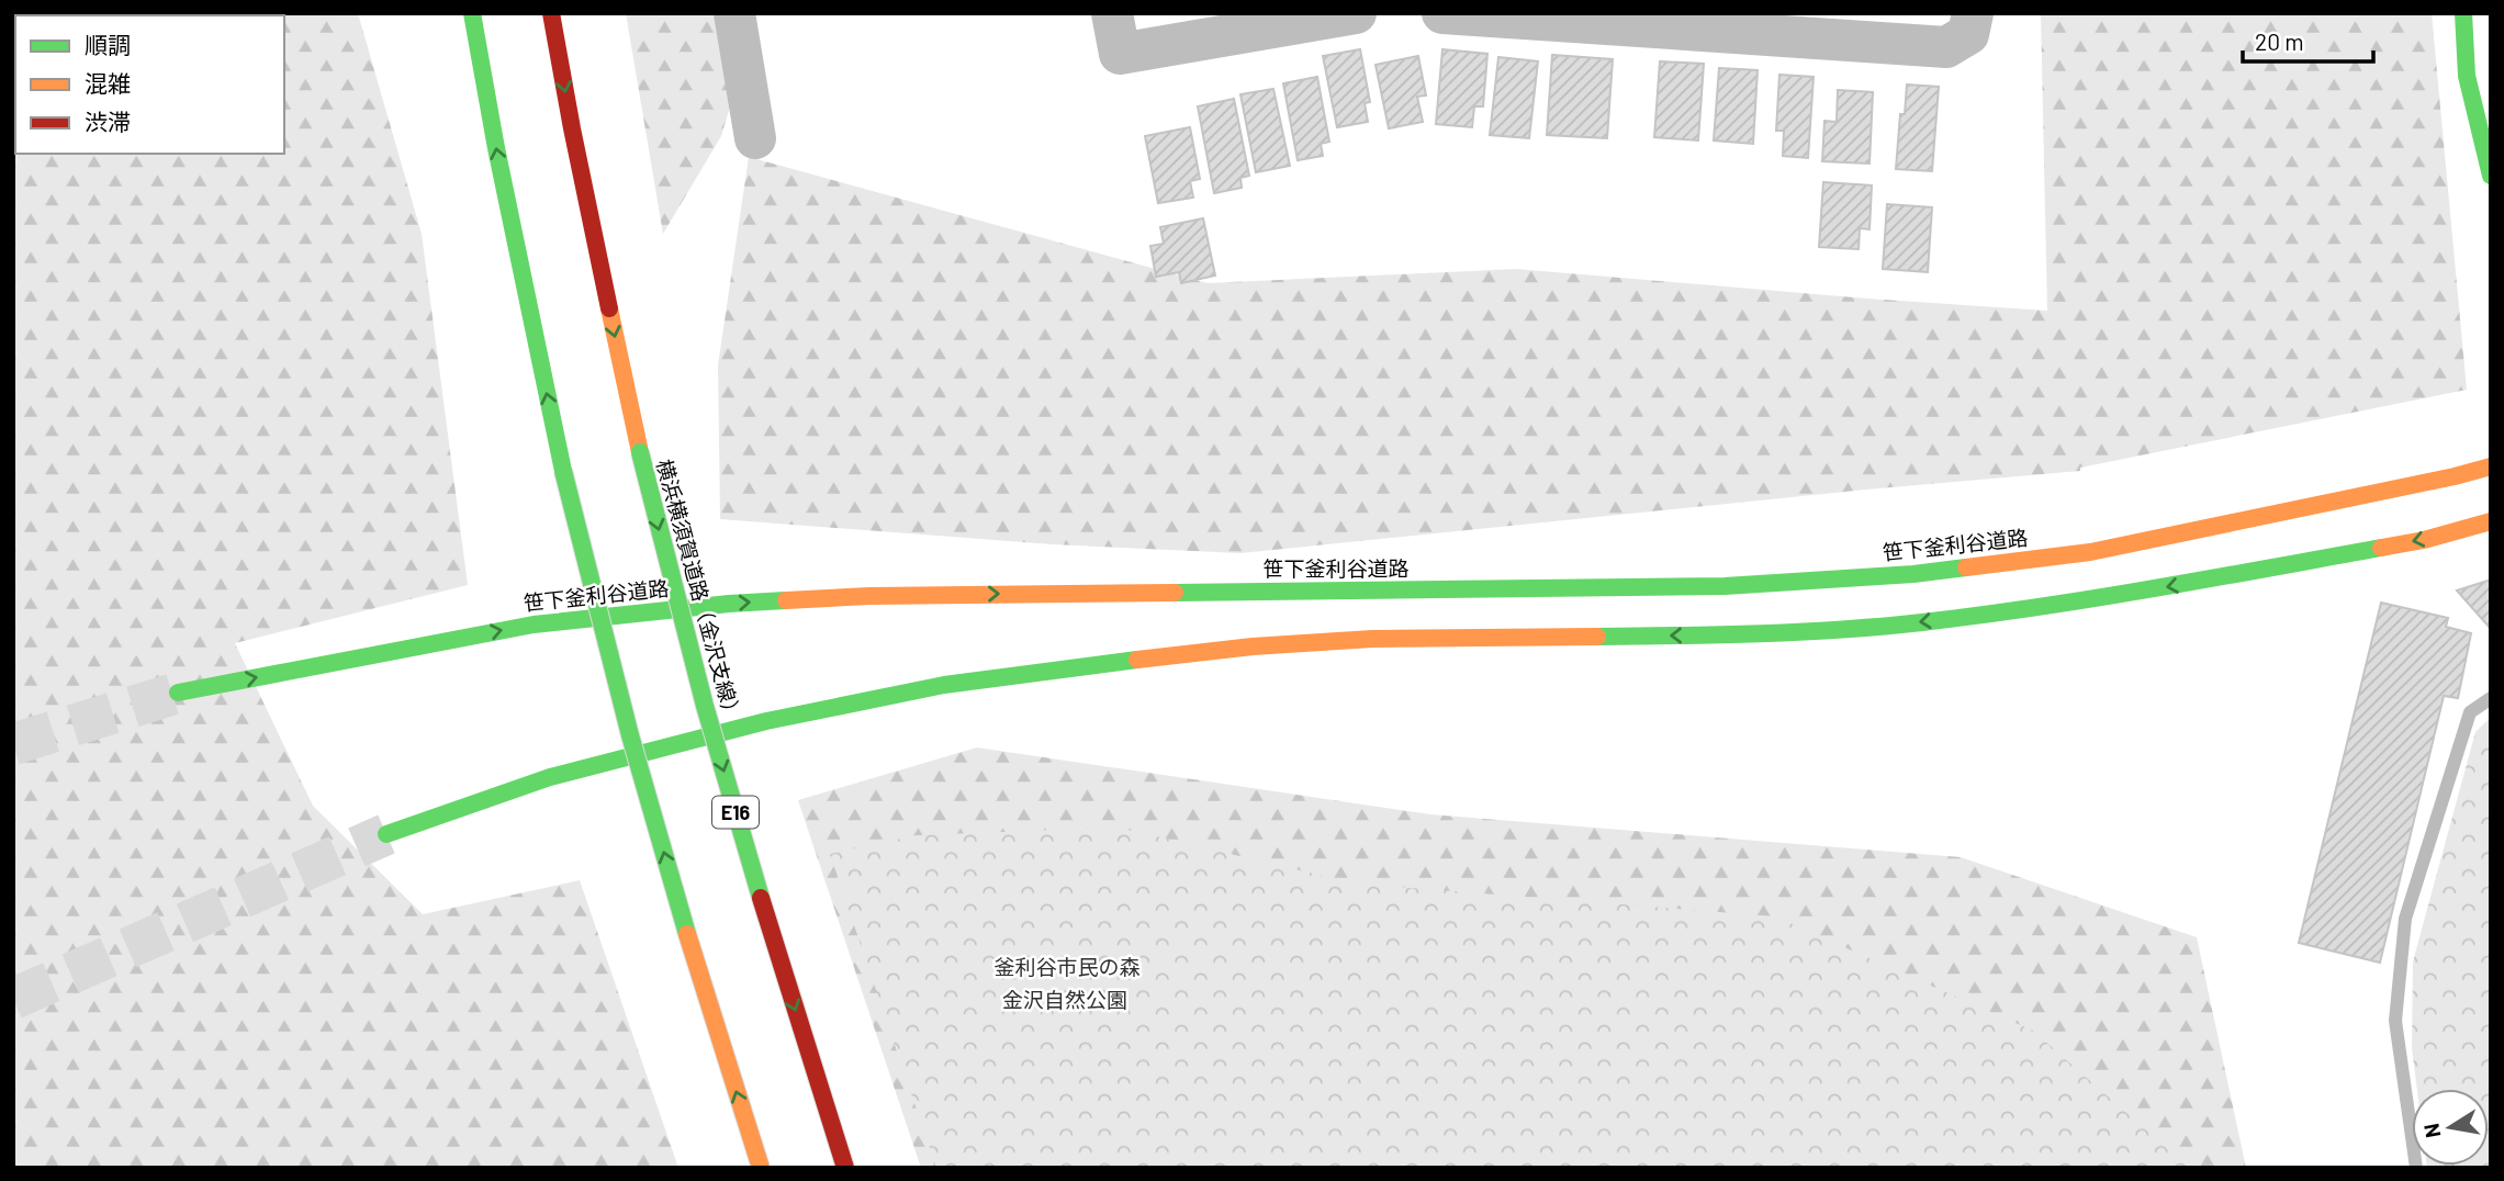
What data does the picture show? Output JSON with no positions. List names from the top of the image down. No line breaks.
{"streets":{"main road":["笹下釜利谷道路","横浜横須賀道路（金沢支線）","E16"]},"parks":["釜利谷市民の森","金沢自然公園"],"legend":["順調","混雑","渋滞"],"scale_bar":"20 m","north":"left"}
